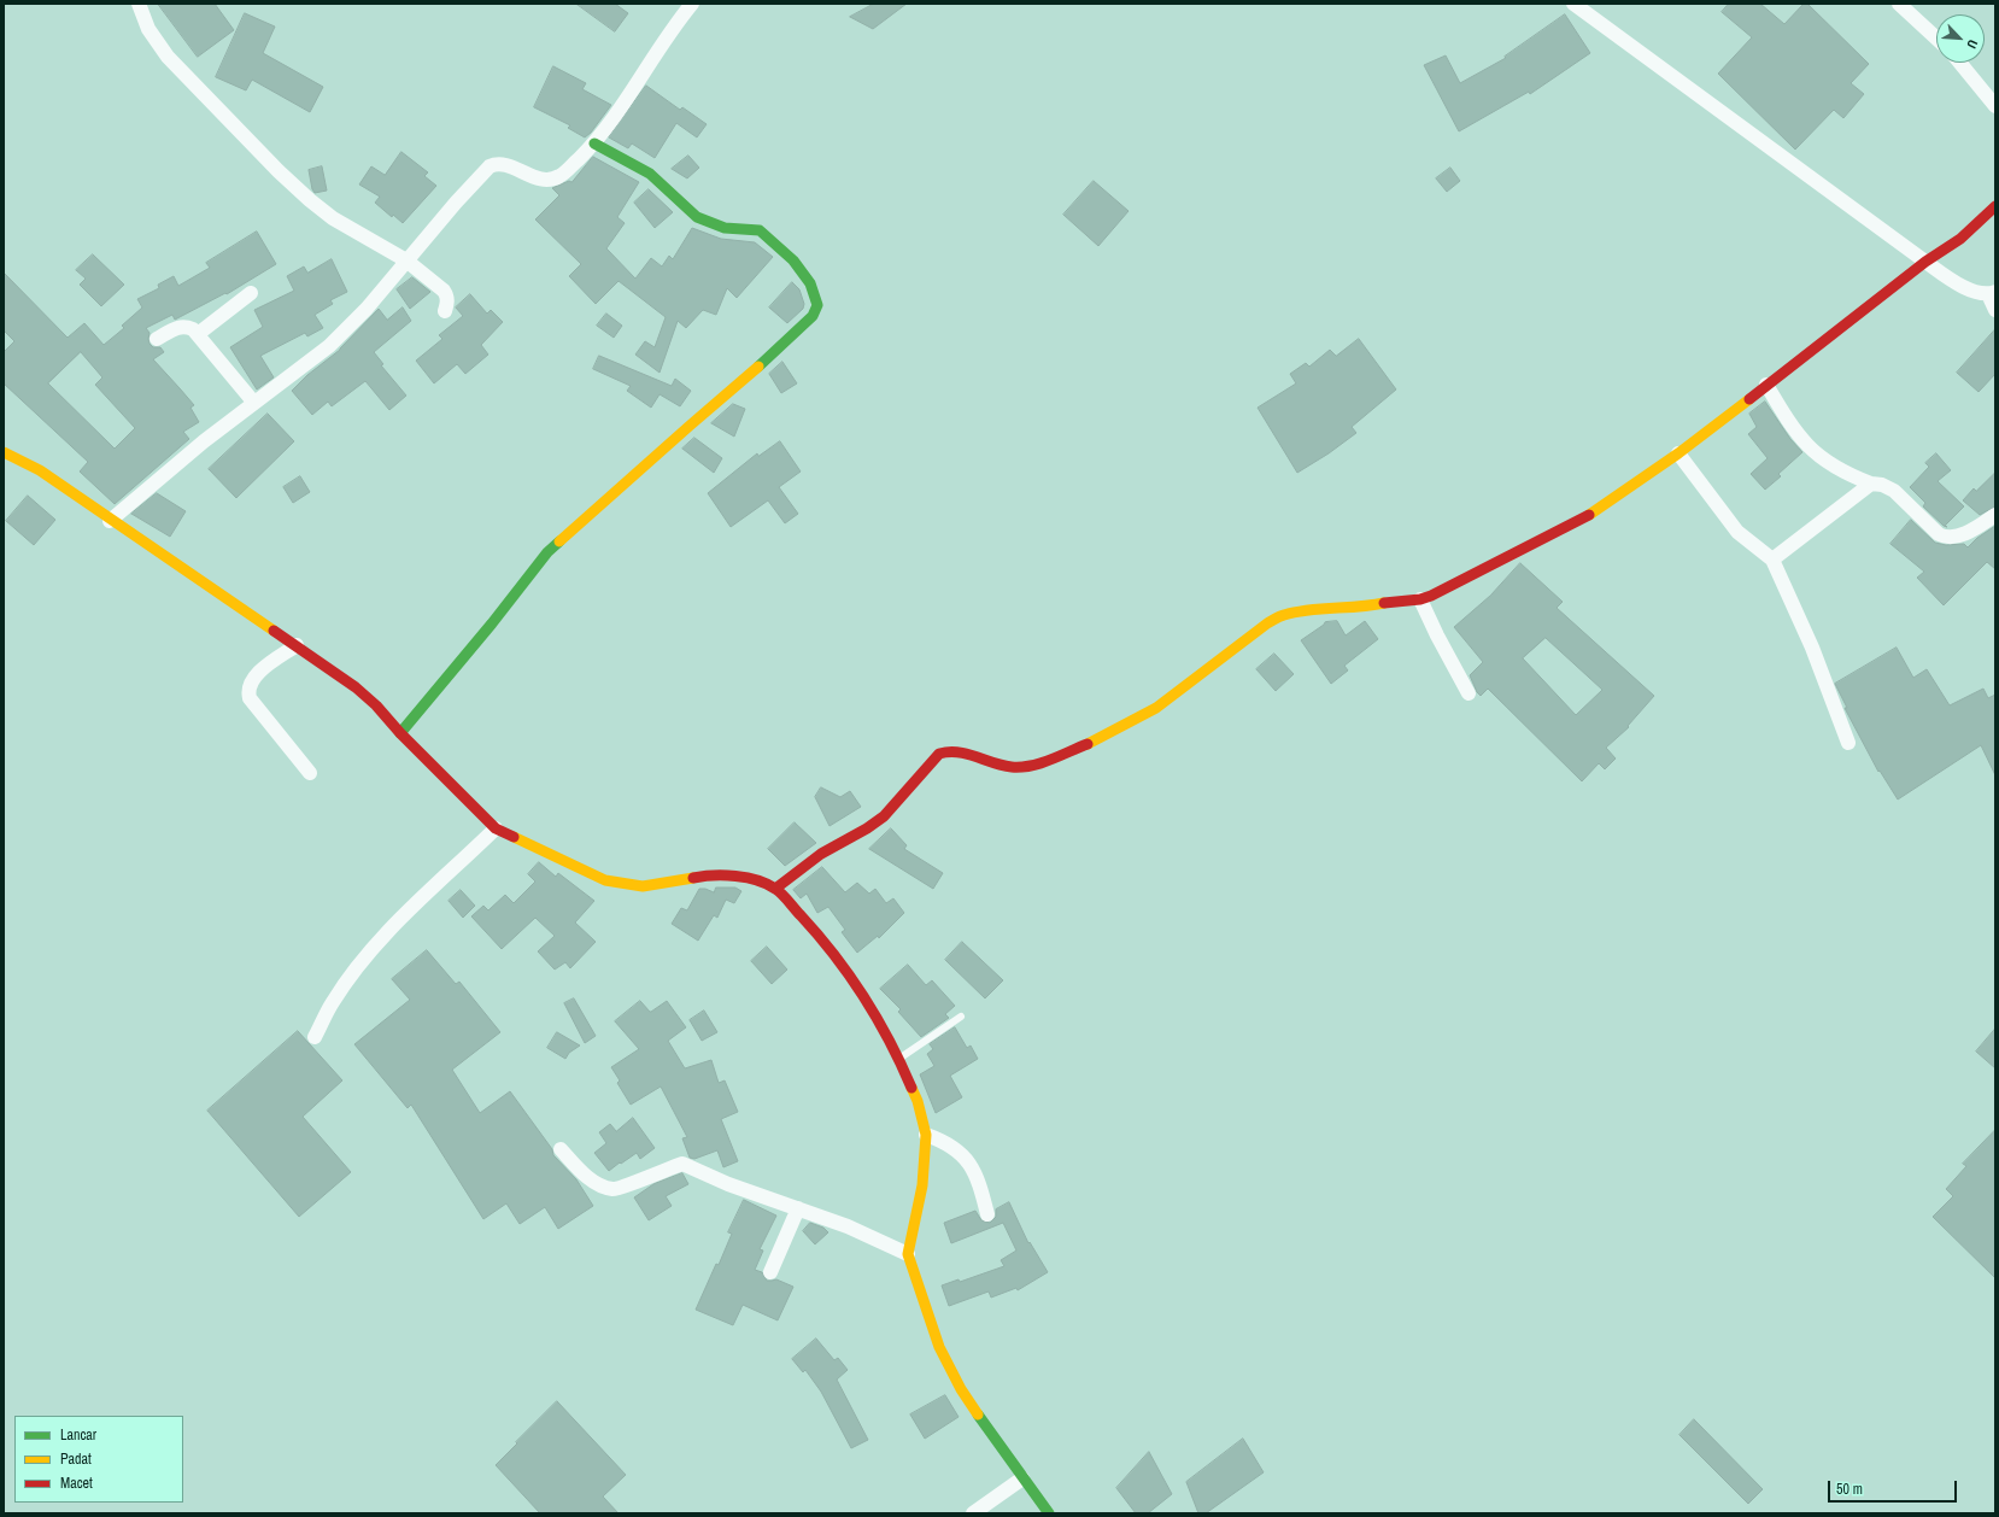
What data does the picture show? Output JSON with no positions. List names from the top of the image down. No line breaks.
{"legend":["Lancar","Padat","Macet"],"scale_bar":"50 m","north":"bottom right"}
